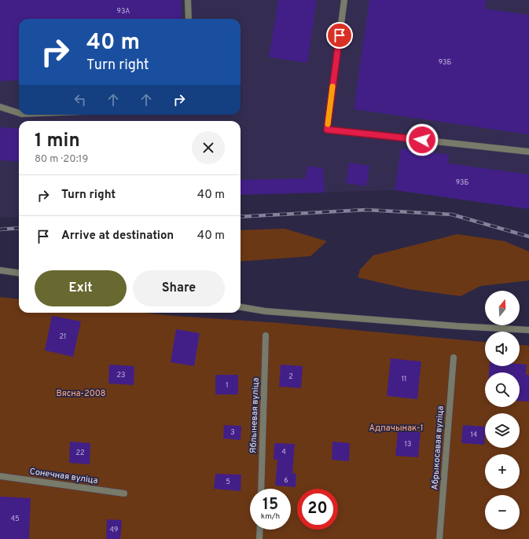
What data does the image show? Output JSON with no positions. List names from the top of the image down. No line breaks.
{"streets":{"lane":["Яблыневая вуліца","Абрыкосавая вуліца","Сонечная вуліца"]},"parks":["Вясна-2008","Адпачынак-1"],"house_numbers":["93А","93Б","93Б","21","23","2","11","1","3","14","13","4","22","6","5","45","49"],"north":"top","page":{"turn":["40 m","Turn right"],"heading":["1 min","80 m · 20:19"],"list":[{"name":"Turn right","value":"40 m"},{"name":"Arrive at destination","value":"40 m"}],"buttons":["Exit","Share"],"map_buttons":["+","−"],"speed":"15 km/h","limit":"20"}}
